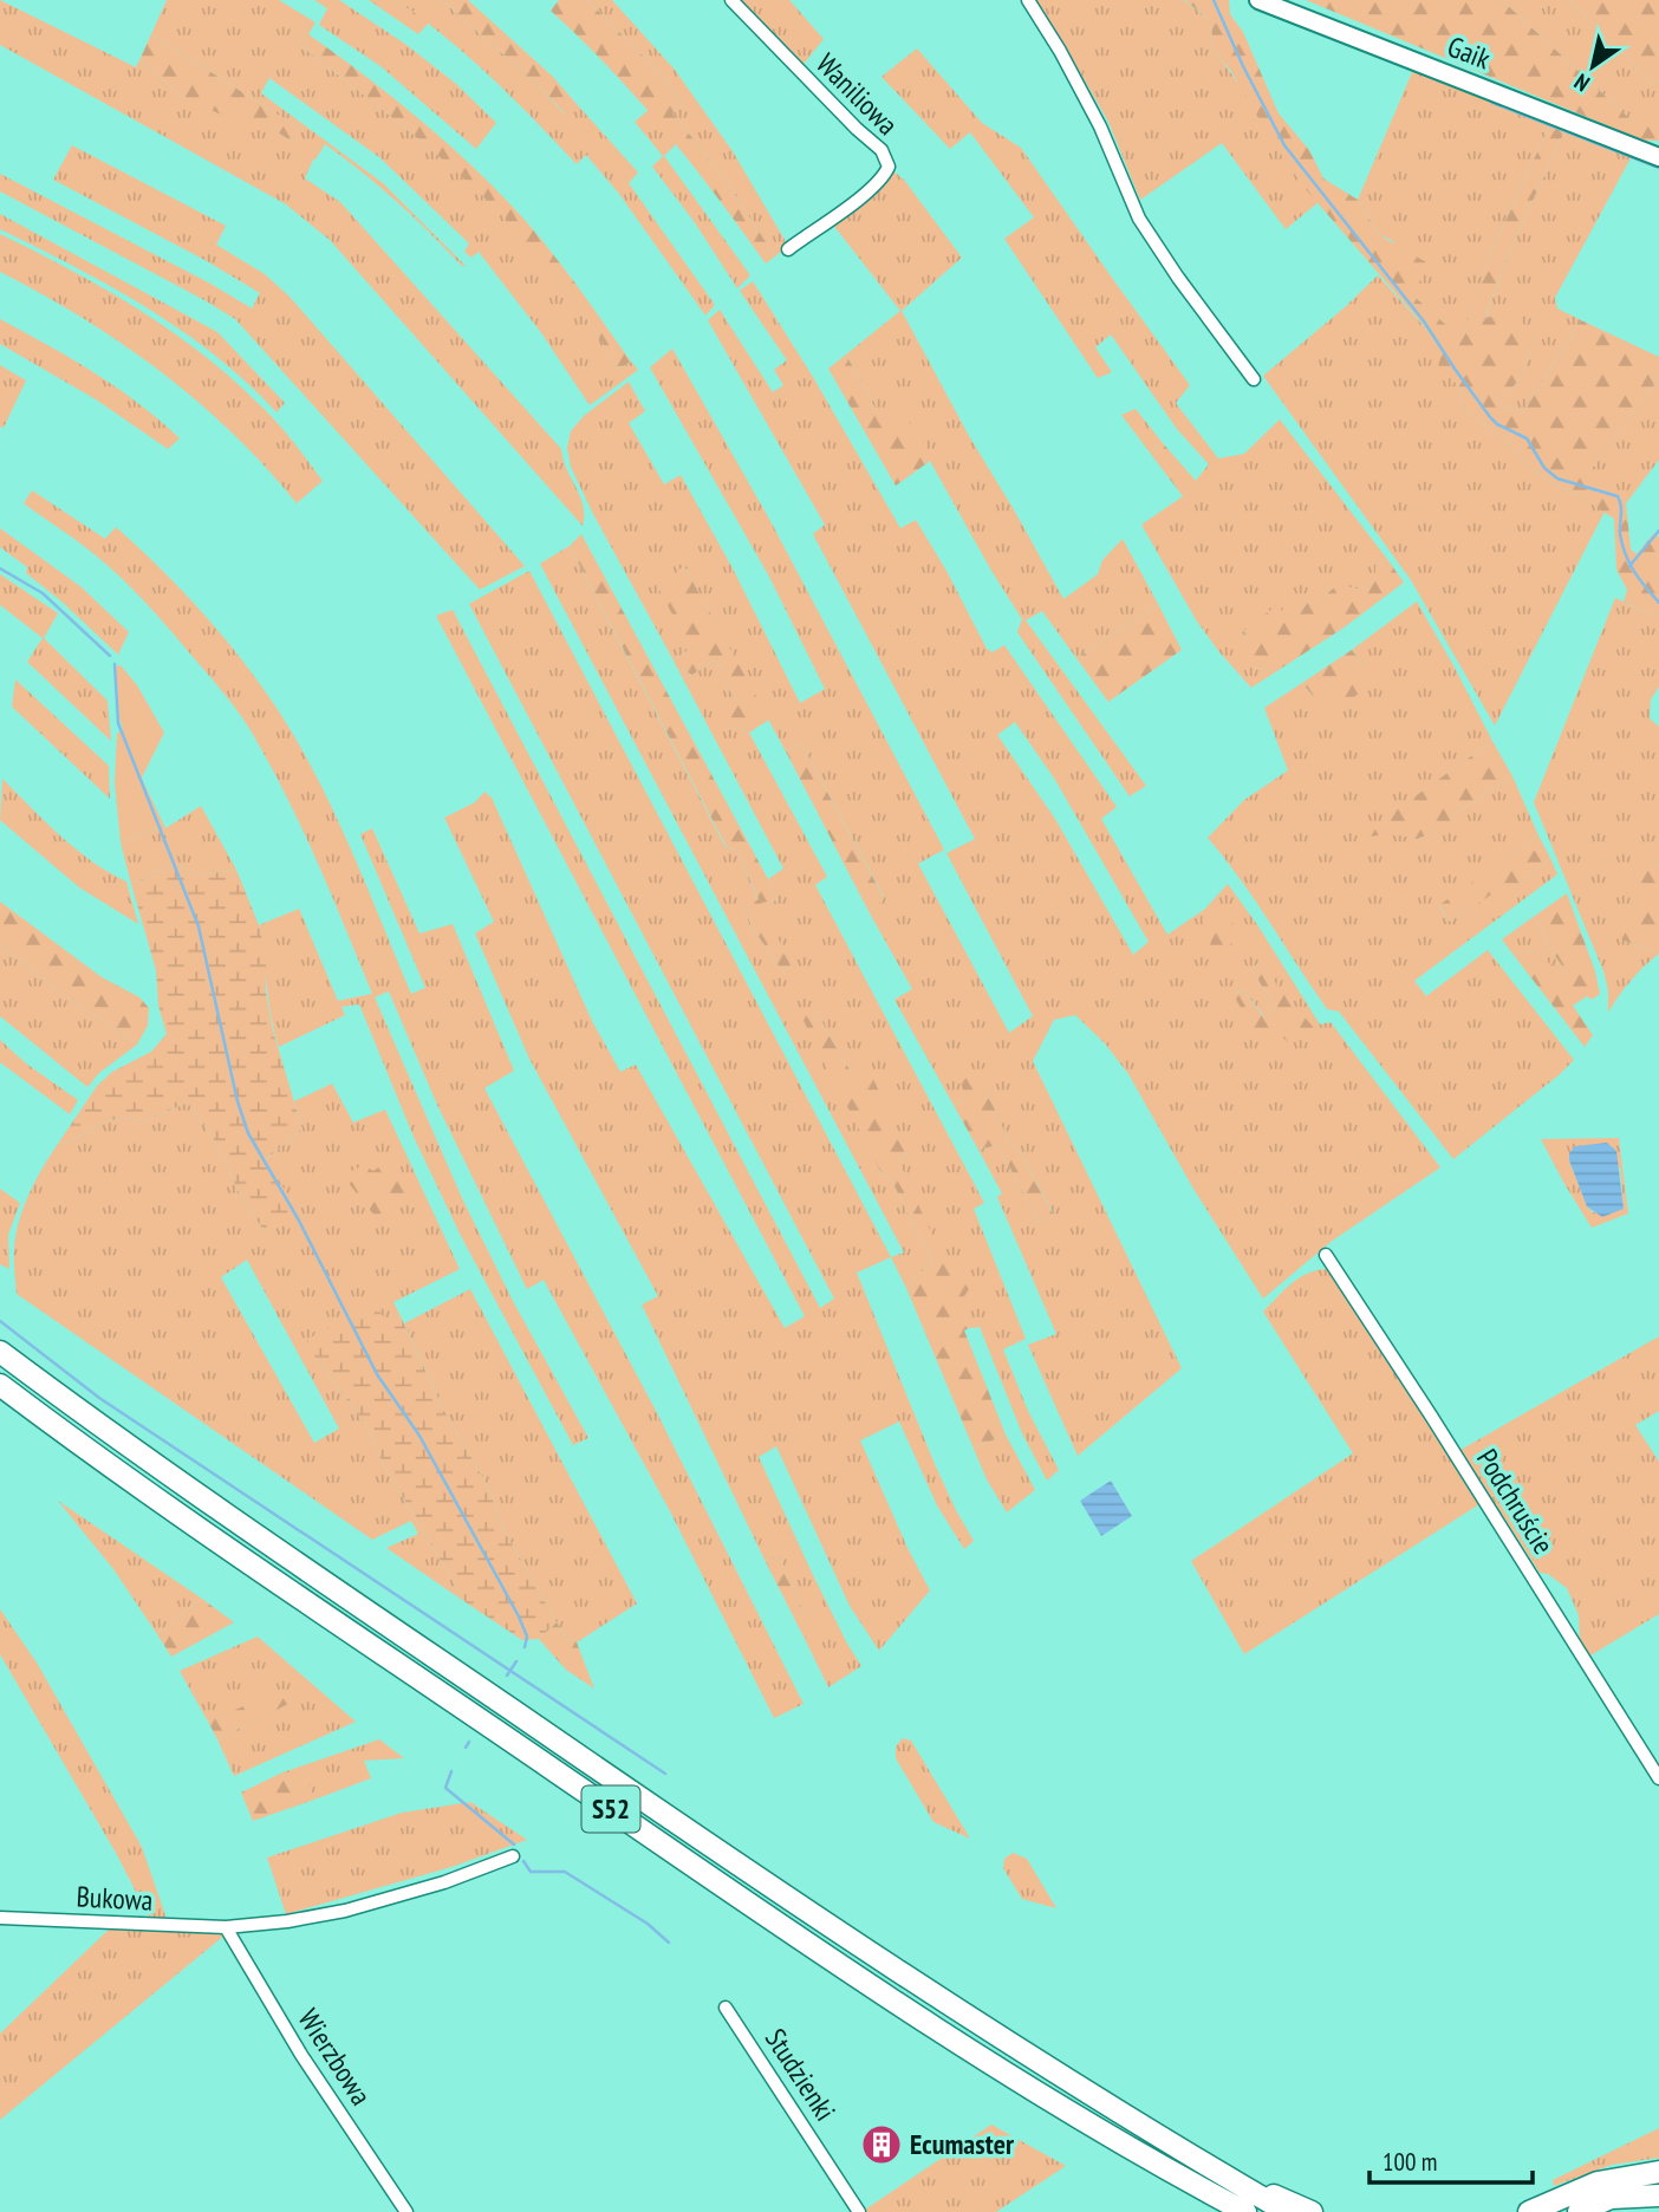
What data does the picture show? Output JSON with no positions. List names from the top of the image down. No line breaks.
{"streets":{"highway":["S52"],"street":["Gaik","Waniliowa","Podchruście","Bukowa","Wierzbowa","Studzienki"]},"crossings":[["Bukowa","Wierzbowa"]],"places":{"building":["Ecumaster"]},"scale_bar":"100 m","north":"bottom left"}
